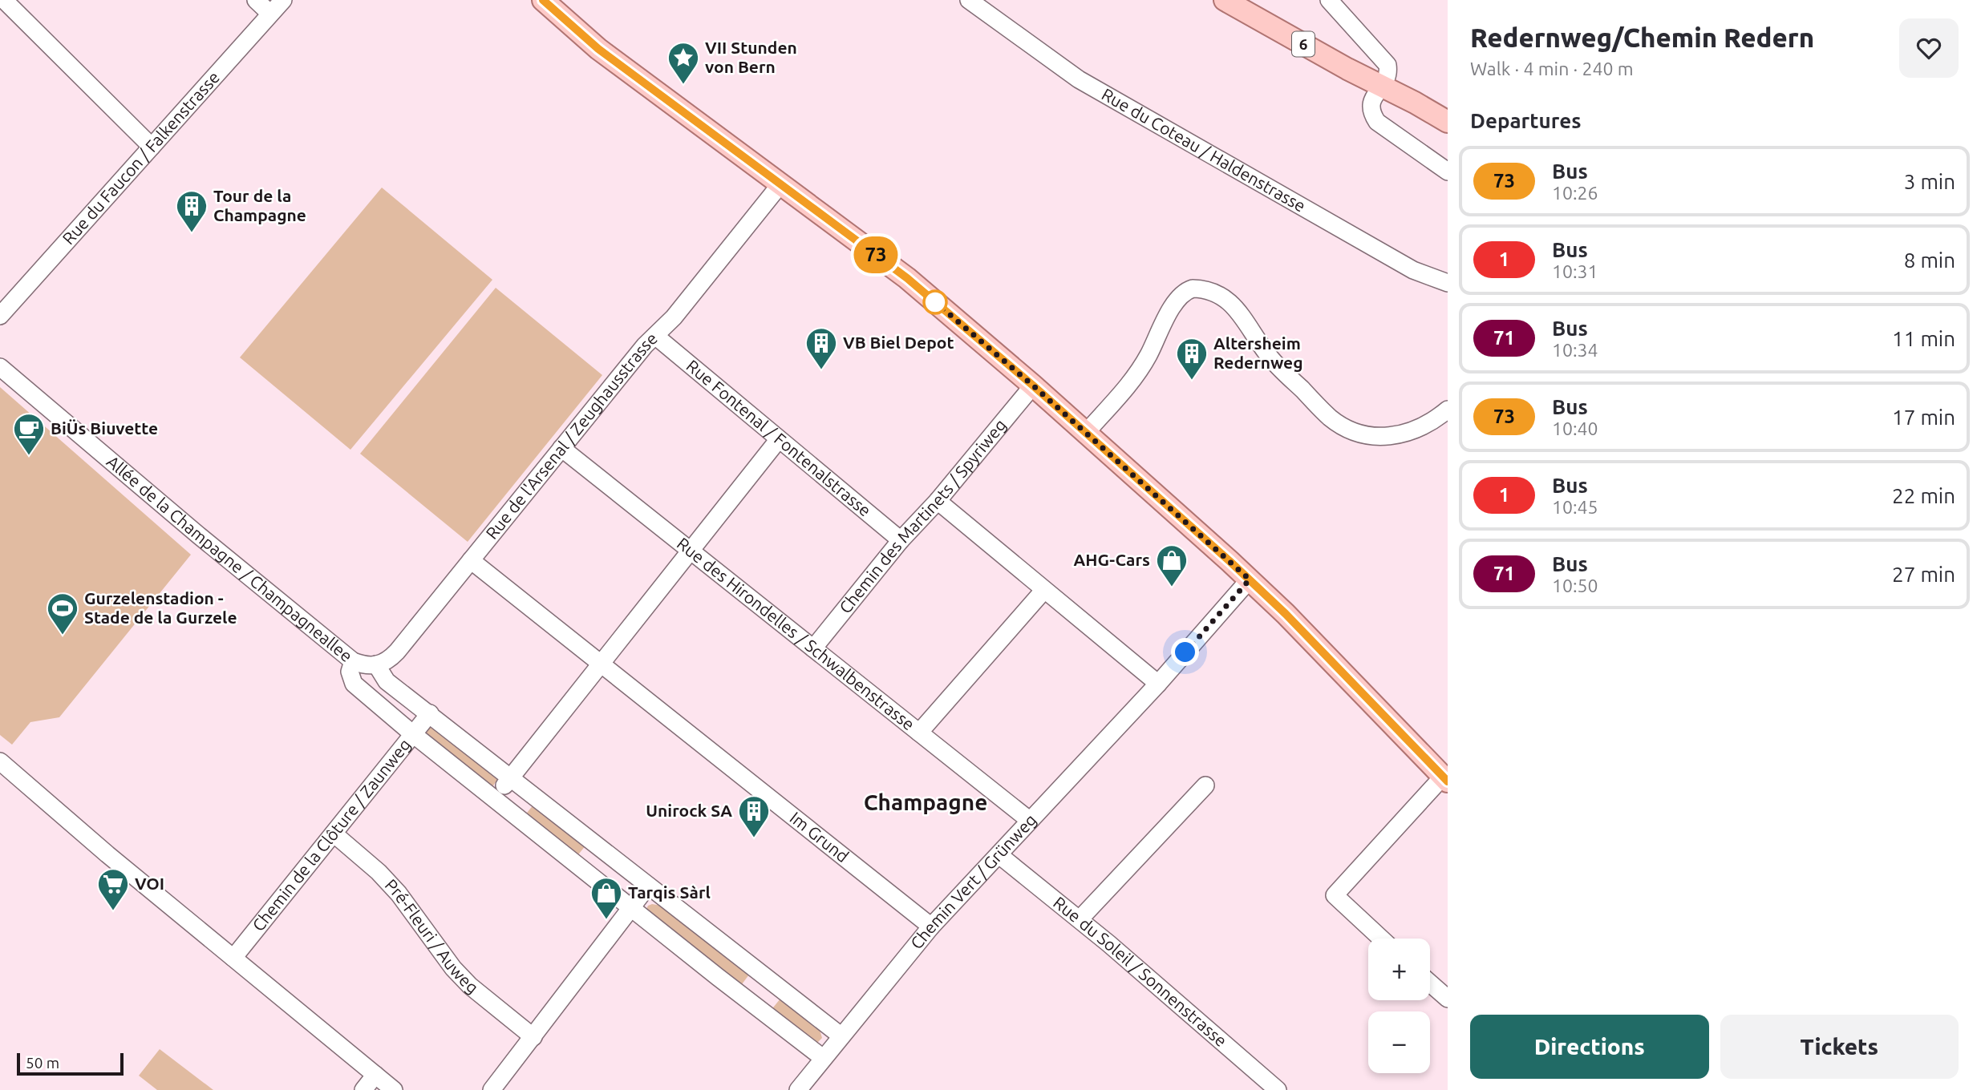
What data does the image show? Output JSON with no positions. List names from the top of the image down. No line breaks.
{"streets":{"main road":["6"],"street":["Rue du Coteau / Haldenstrasse","Rue du Faucon / Falkenstrasse","Rue de l'Arsenal / Zeughausstrasse","Rue Fontenal / Fontenalstrasse","Chemin des Martinets / Spyriweg","Allée de la Champagne / Champagneallee","Rue des Hirondelles / Schwalbenstrasse","Chemin de la Clôture / Zaunweg","Im Grund","Chemin Vert / Grünweg","Pré-Fleuri / Auweg","Rue du Soleil / Sonnenstrasse"]},"crossings":[["Rue de l'Arsenal / Zeughausstrasse","Rue Fontenal / Fontenalstrasse"],["Rue de l'Arsenal / Zeughausstrasse","Rue des Hirondelles / Schwalbenstrasse"],["Rue de l'Arsenal / Zeughausstrasse","Im Grund"],["Rue Fontenal / Fontenalstrasse","Chemin des Martinets / Spyriweg"],["Chemin des Martinets / Spyriweg","Rue des Hirondelles / Schwalbenstrasse"],["Allée de la Champagne / Champagneallee","Chemin de la Clôture / Zaunweg"],["Allée de la Champagne / Champagneallee","Chemin Vert / Grünweg"],["Rue des Hirondelles / Schwalbenstrasse","Chemin Vert / Grünweg"],["Chemin de la Clôture / Zaunweg","Pré-Fleuri / Auweg"],["Im Grund","Chemin Vert / Grünweg"],["Chemin Vert / Grünweg","Rue du Soleil / Sonnenstrasse"]],"districts":["Champagne"],"places":{"place":["VII Stunden von Bern"],"building":["Tour de la Champagne","VB Biel Depot","Altersheim Redernweg","Unirock SA"],"cafe":["BiÜs Biuvette"],"shop":["AHG-Cars","Tarqis Sàrl"],"sports":["Gurzelenstadion - Stade de la Gurzele"],"supermarket":["VOI"]},"lines":["bus line 73"],"scale_bar":"50 m","page":{"on_map":"73","heading":[["Redernweg/Chemin Redern","Walk · 4 min · 240 m"],"Departures"],"list":[{"mark":"73","name":"Bus","note":"10:26","value":"3 min"},{"mark":"1","name":"Bus","note":"10:31","value":"8 min"},{"mark":"71","name":"Bus","note":"10:34","value":"11 min"},{"mark":"73","name":"Bus","note":"10:40","value":"17 min"},{"mark":"1","name":"Bus","note":"10:45","value":"22 min"},{"mark":"71","name":"Bus","note":"10:50","value":"27 min"}],"map_buttons":["+","−"],"buttons":["Directions","Tickets"],"scale":"50 m"}}
